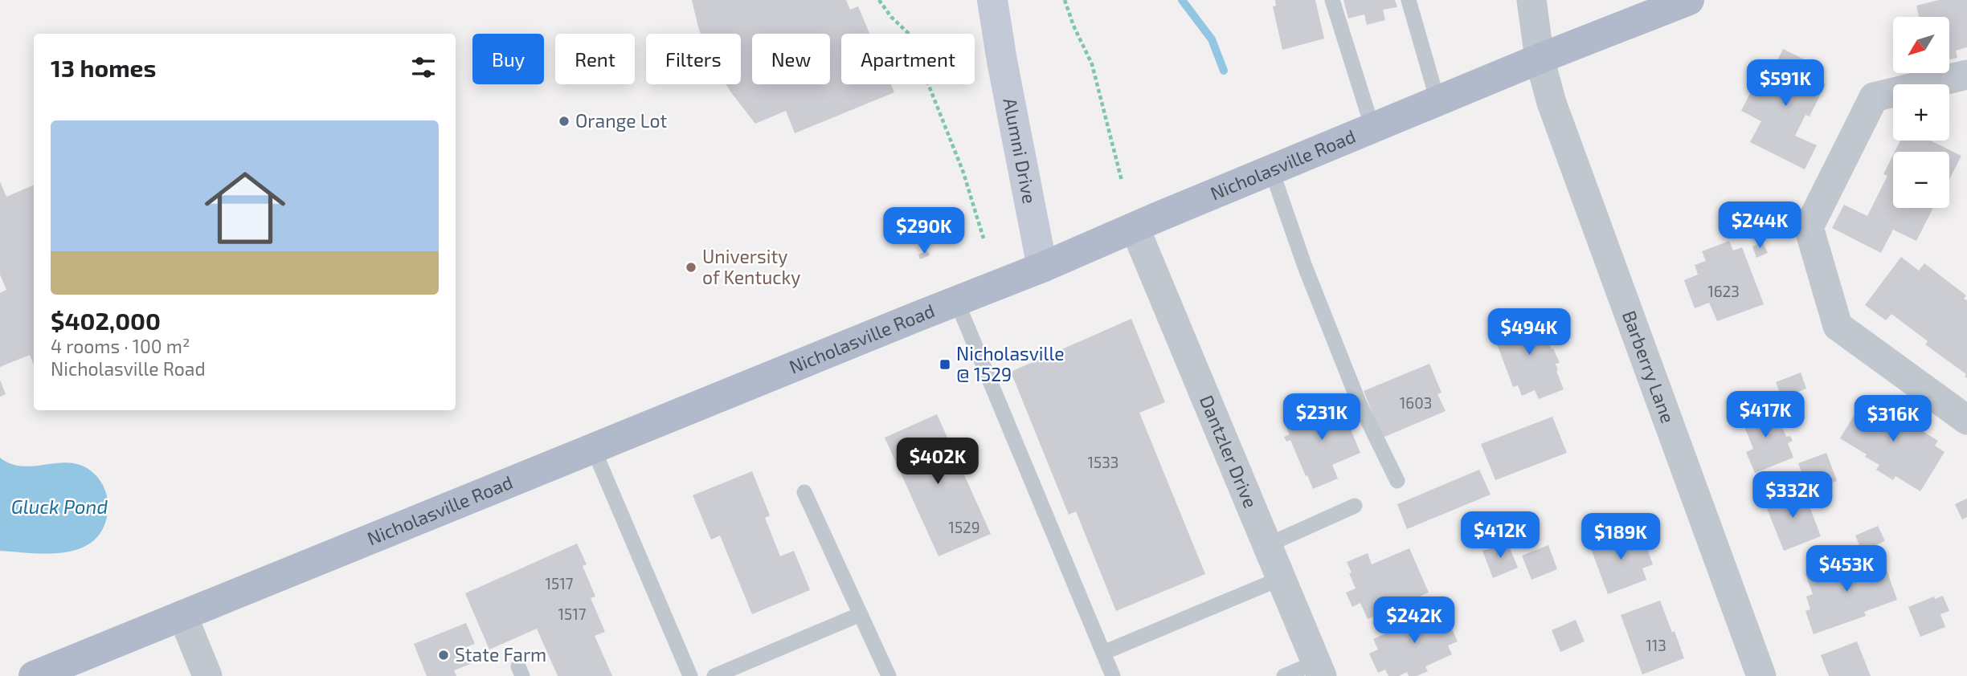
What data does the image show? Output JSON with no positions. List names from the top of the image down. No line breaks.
{"streets":{"main road":["Alumni Drive","Nicholasville Road"],"street":["Barberry Lane","Dantzler Drive"]},"crossings":[["Alumni Drive","Nicholasville Road"],["Nicholasville Road","Barberry Lane"],["Nicholasville Road","Dantzler Drive"]],"water":["Gluck Pond"],"places":{"other":["Orange Lot","University of Kentucky","State Farm"],"transit":["Nicholasville @ 1529"]},"house_numbers":["1623","1603","1533","1529","1517","1517","113"],"north":"bottom left","page":{"map_buttons":["+","−"],"chip":["Buy","Rent","Filters","New","Apartment"],"heading":"13 homes","price":["$591K","$244K","$290K","$494K","$417K","$231K","$316K","$402K","$332K","$412K","$189K","$453K","$242K"],"list":[{"name":"$402,000","note":"4 rooms · 100 m² · Nicholasville Road"}]}}
